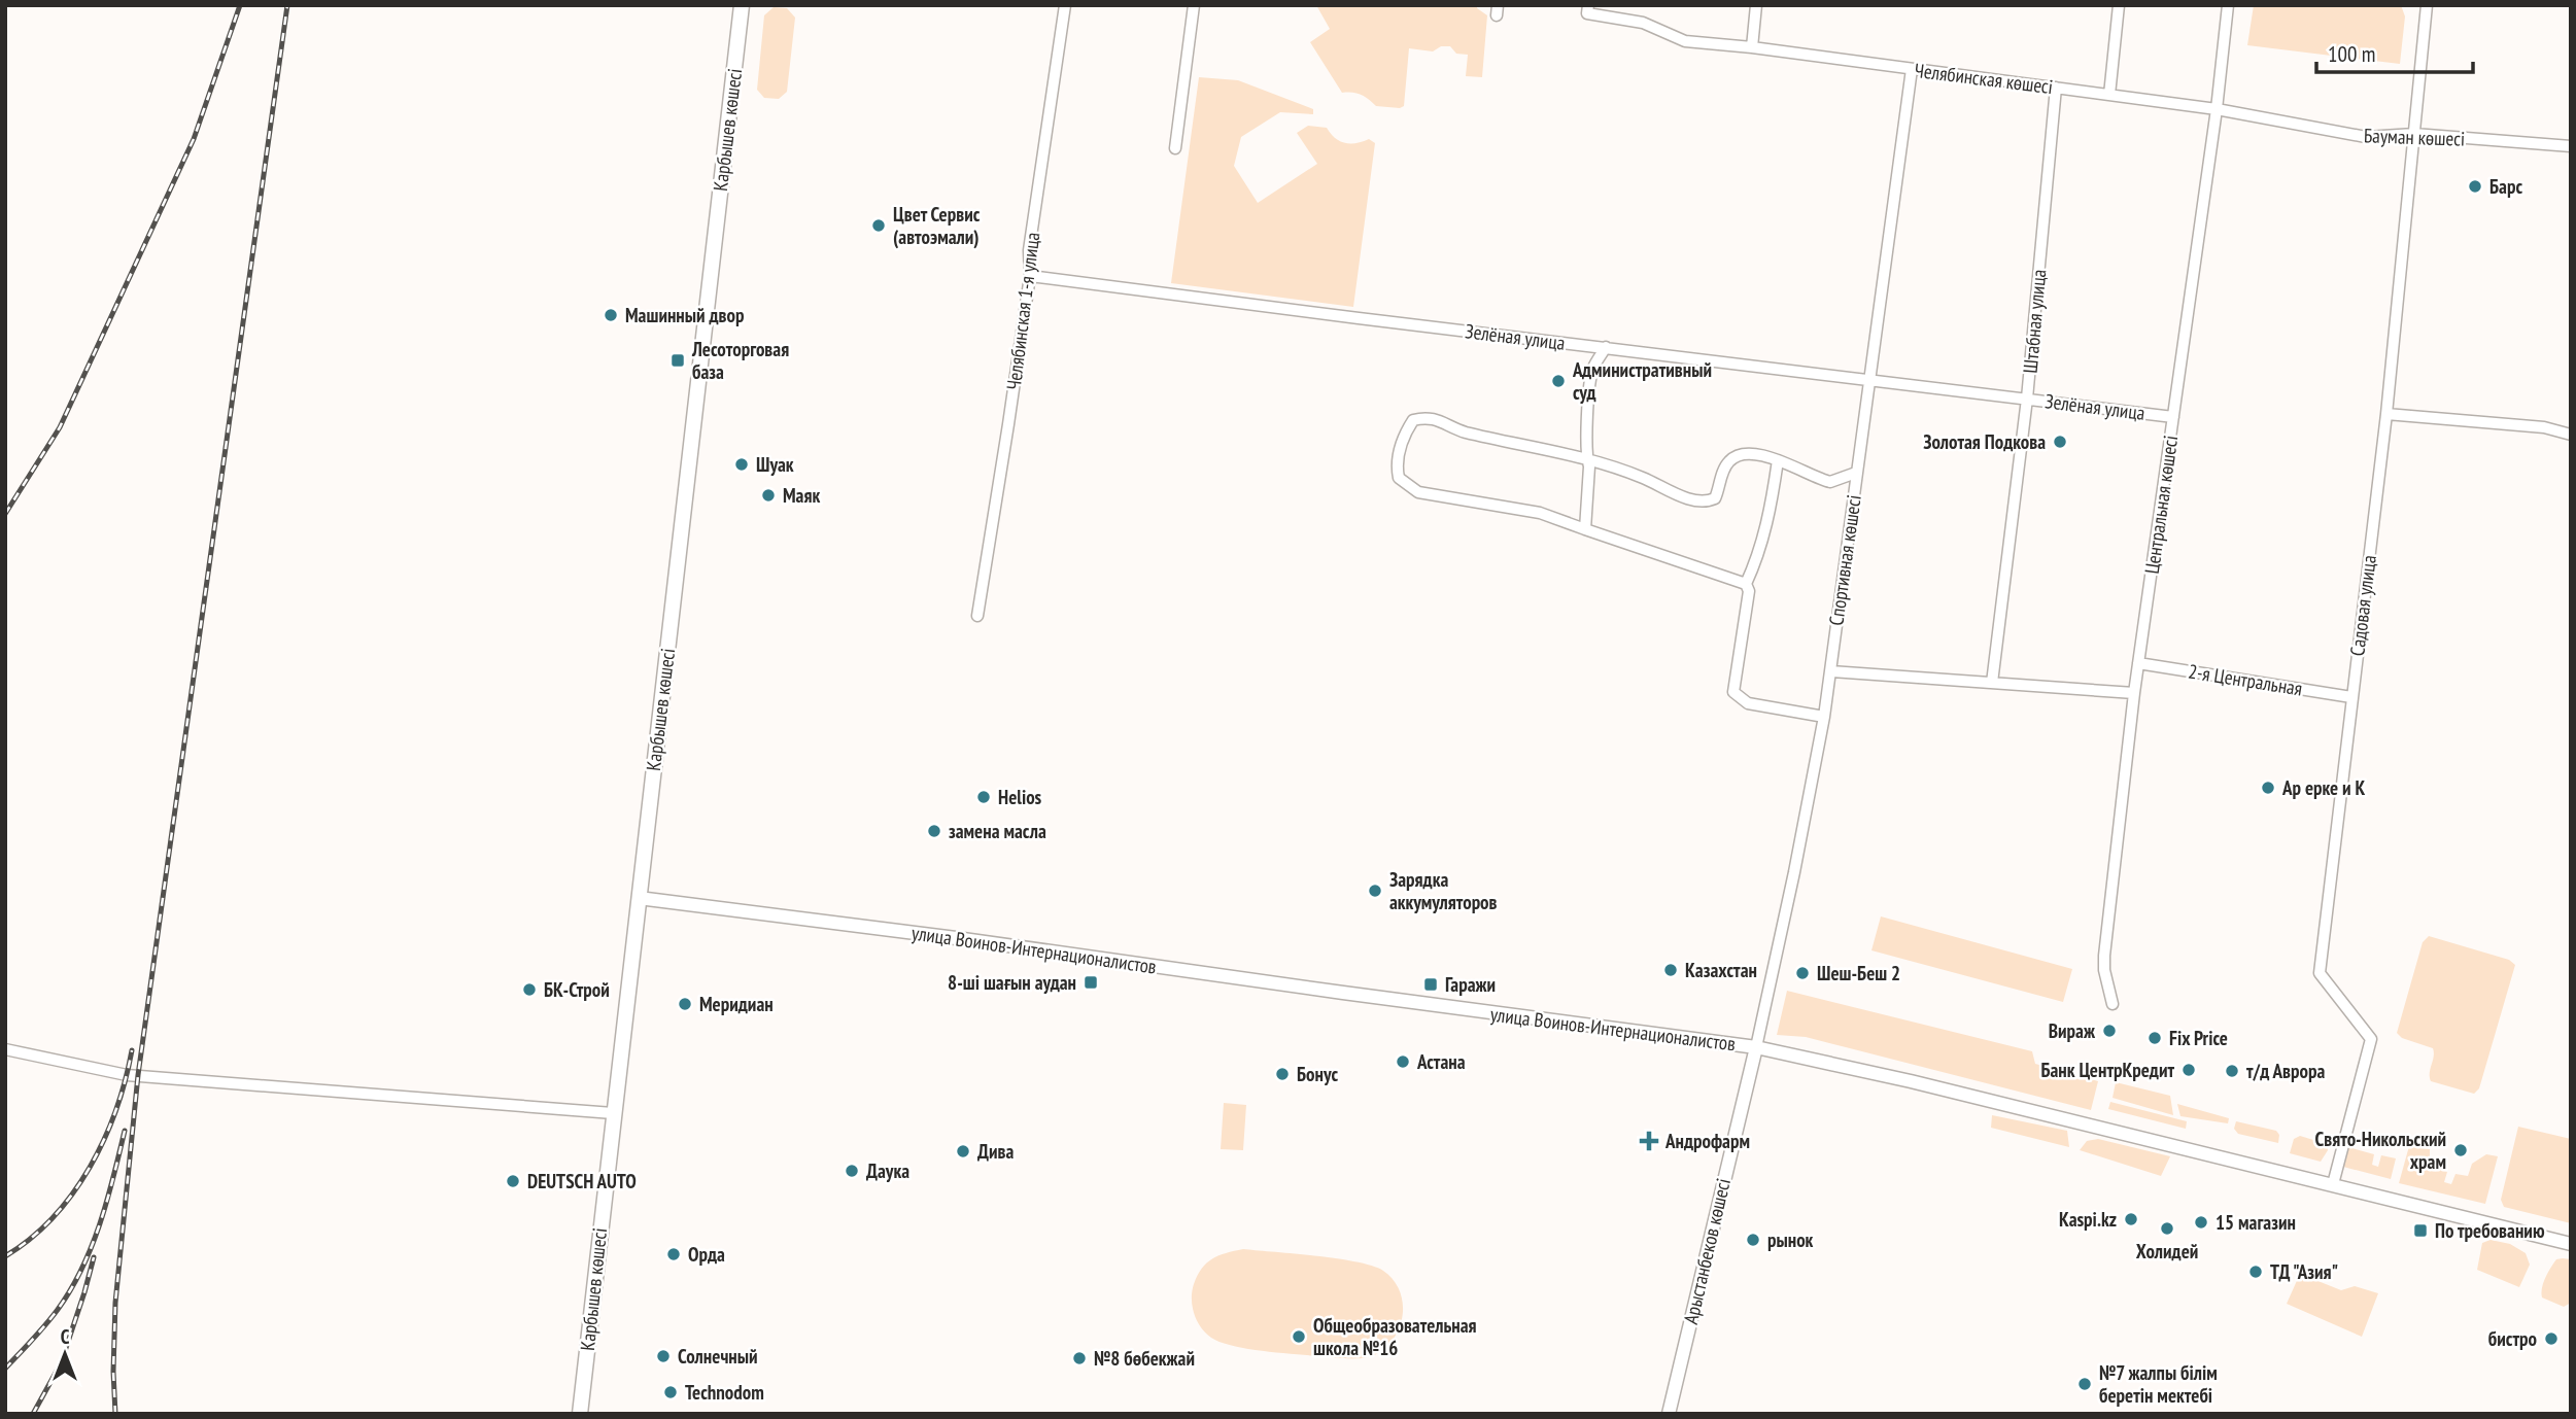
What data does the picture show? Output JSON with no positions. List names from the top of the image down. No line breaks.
{"streets":{"main road":["Карбышев көшесі"],"street":["Челябинская көшесі","Бауман көшесі","Челябинская 1-я улица","Штабная улица","Зелёная улица","Центральная көшесі","Спортивная көшесі","Садовая улица","2-я Центральная","улица Воинов-Интернационалистов","Арыстанбеков көшесі"]},"crossings":[["Челябинская көшесі","Бауман көшесі"],["Челябинская көшесі","Штабная улица"],["Челябинская көшесі","Центральная көшесі"],["Челябинская көшесі","Спортивная көшесі"],["Карбышев көшесі","улица Воинов-Интернационалистов"],["Бауман көшесі","Центральная көшесі"],["Бауман көшесі","Садовая улица"],["Челябинская 1-я улица","Зелёная улица"],["Штабная улица","Зелёная улица"],["Зелёная улица","Центральная көшесі"],["Зелёная улица","Спортивная көшесі"],["Центральная көшесі","2-я Центральная"],["Спортивная көшесі","улица Воинов-Интернационалистов"],["Спортивная көшесі","Арыстанбеков көшесі"],["Садовая улица","2-я Центральная"],["Садовая улица","улица Воинов-Интернационалистов"],["улица Воинов-Интернационалистов","Арыстанбеков көшесі"]],"places":{"other":["Барс","Цвет Сервис (автоэмали)","Машинный двор","Административный суд","Золотая Подкова","Шуак","Маяк","Ар ерке и К","Helios","замена масла","Зарядка аккумуляторов","Казахстан","Шеш-Беш 2","БК-Строй","Меридиан","Вираж","Fix Price","Астана","Банк ЦентрКредит","т/д Аврора","Бонус","Свято-Никольский храм","Дива","Даука","DEUTSCH AUTO","Kaspi.kz","15 магазин","Холидей","рынок","Орда","ТД \"Азия\"","Общеобразовательная школа №16","бистро","Солнечный","№8 бөбекжай","№7 жалпы білім беретін мектебі","Technodom"],"transit":["Лесоторговая база","8-ші шағын аудан","Гаражи","По требованию"],"health":["Андрофарм"]},"scale_bar":"100 m","north":"top"}
